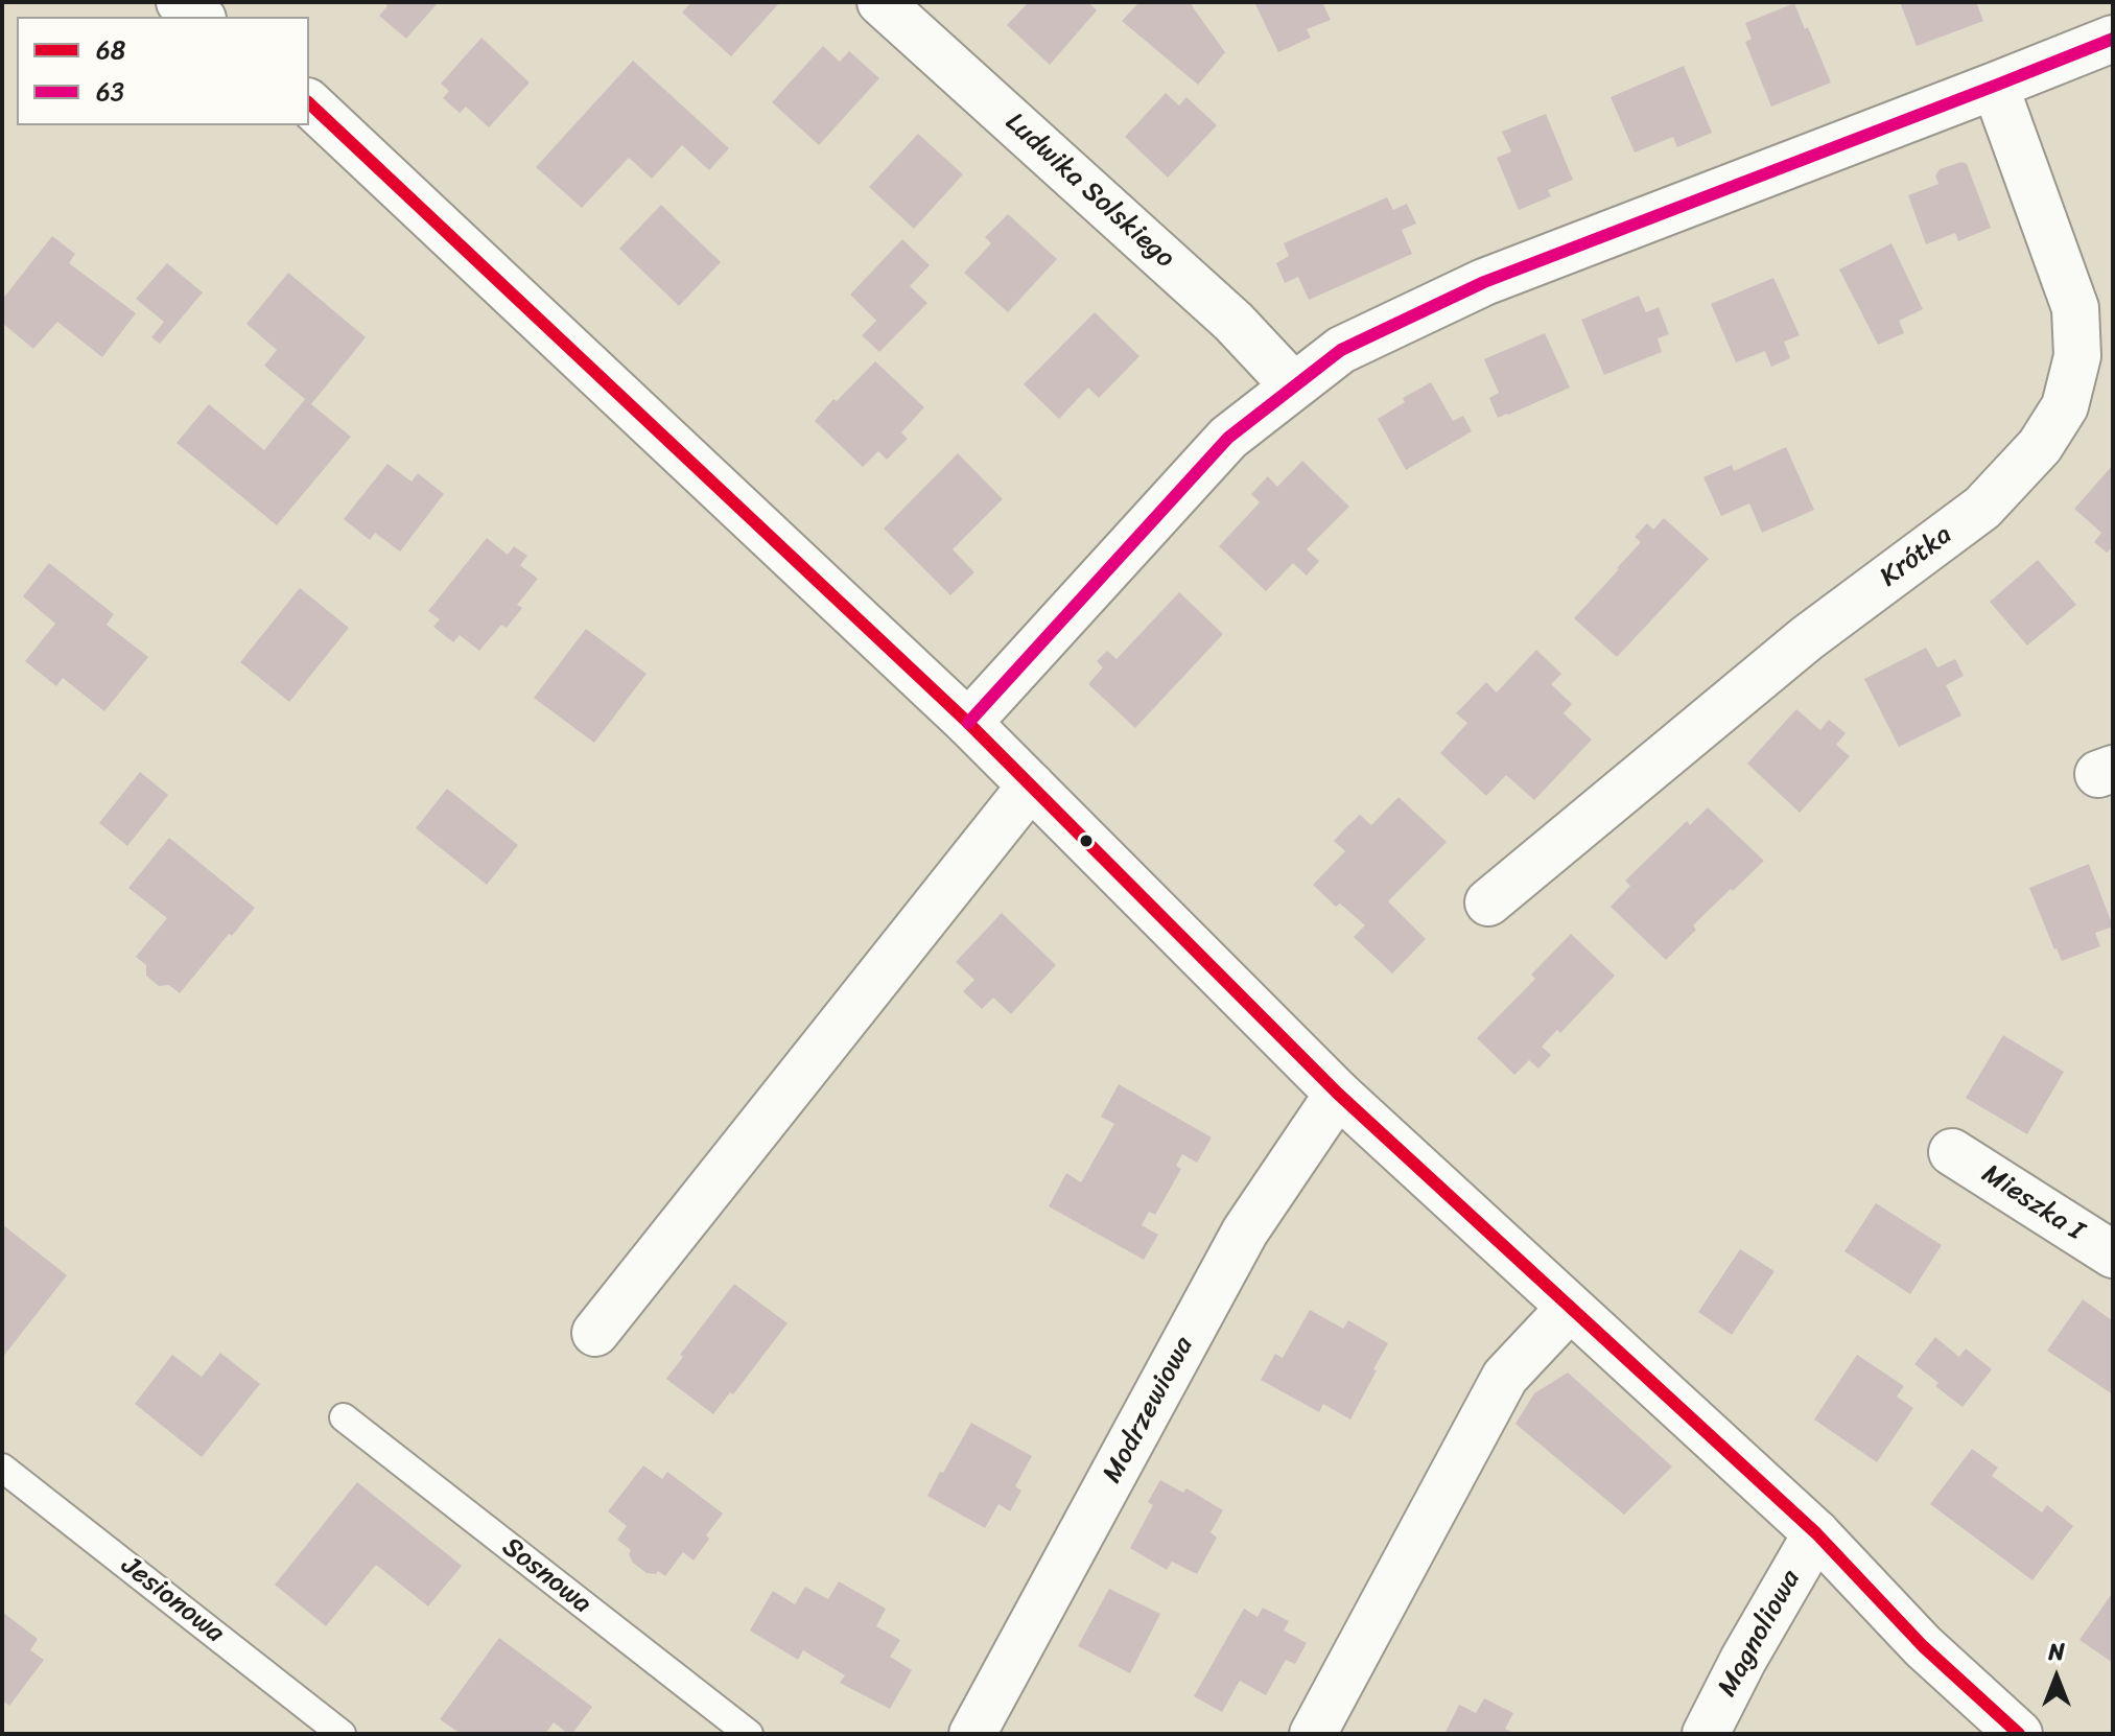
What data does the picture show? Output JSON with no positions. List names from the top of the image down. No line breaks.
{"streets":{"street":["Ludwika Solskiego","Krótka","Mieszka I","Modrzewiowa","Magnoliowa"],"lane":["Sosnowa","Jesionowa"]},"lines":["transit line 63","transit line 68"],"legend":["68","63"],"north":"top"}
